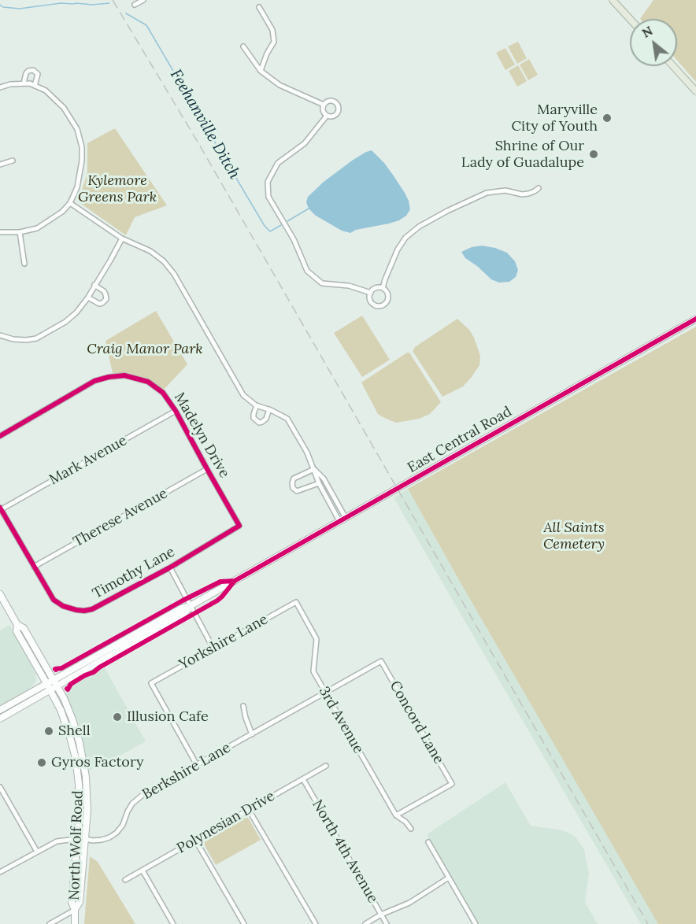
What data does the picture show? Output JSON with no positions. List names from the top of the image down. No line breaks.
{"streets":{"main road":["East Central Road","North Wolf Road"],"street":["Madelyn Drive","Mark Avenue","Therese Avenue","Timothy Lane","Yorkshire Lane","3rd Avenue","Concord Lane","Berkshire Lane","Polynesian Drive","North 4th Avenue"]},"crossings":[["Madelyn Drive","Mark Avenue"],["Madelyn Drive","Therese Avenue"],["Madelyn Drive","Timothy Lane"],["East Central Road","Timothy Lane"],["East Central Road","North Wolf Road"],["Mark Avenue","Timothy Lane"],["Therese Avenue","Timothy Lane"],["Timothy Lane","Yorkshire Lane"],["Yorkshire Lane","3rd Avenue"],["Yorkshire Lane","Berkshire Lane"],["3rd Avenue","Concord Lane"],["3rd Avenue","Berkshire Lane"],["Concord Lane","Berkshire Lane"],["Berkshire Lane","North Wolf Road"],["Polynesian Drive","North 4th Avenue"]],"water":["Feehanville Ditch"],"parks":["Kylemore Greens Park","Craig Manor Park","All Saints Cemetery"],"places":["Maryville City of Youth","Shrine of Our Lady of Guadalupe","Illusion Cafe","Shell","Gyros Factory"],"north":"top left"}
